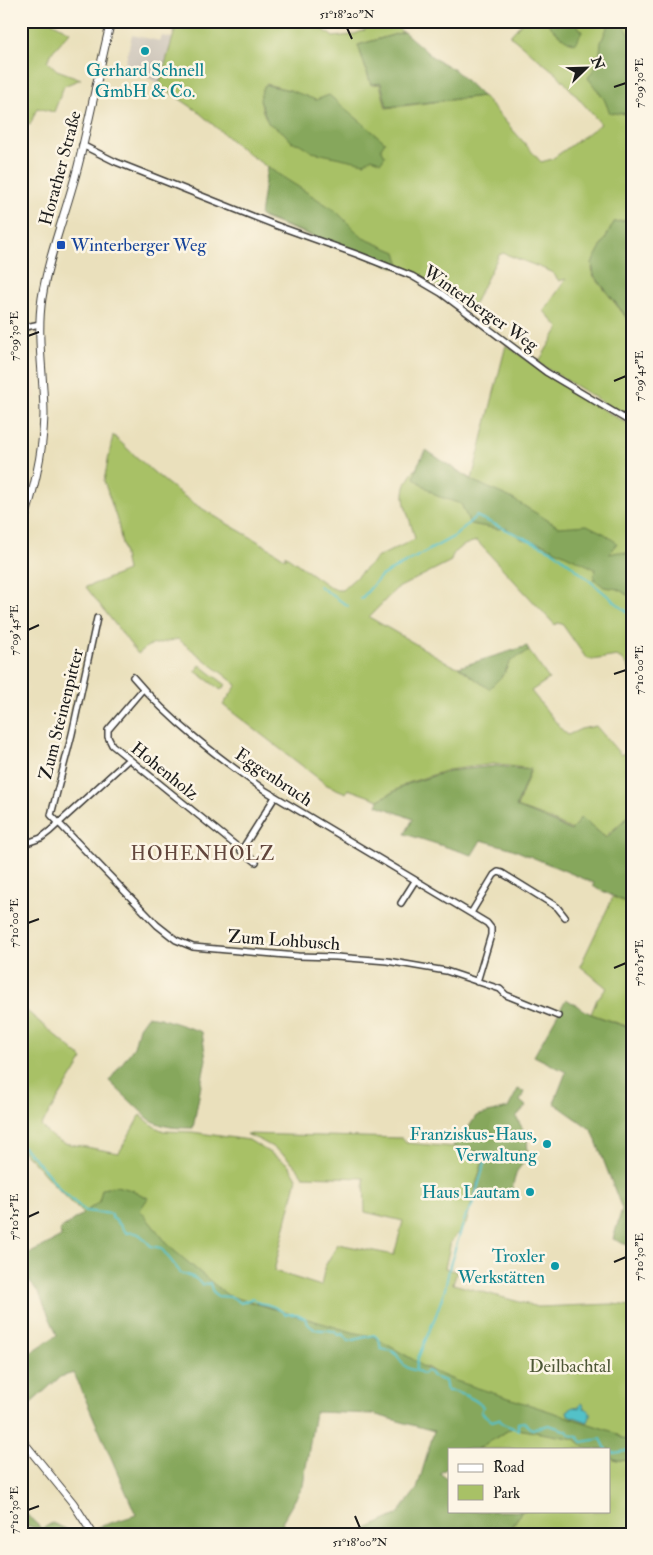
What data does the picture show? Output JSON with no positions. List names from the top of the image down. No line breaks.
{"streets":{"main road":["Horather Straße"],"street":["Winterberger Weg","Zum Steinenpitter","Hohenholz","Eggenbruch","Zum Lohbusch"]},"crossings":[["Horather Straße","Winterberger Weg"],["Zum Steinenpitter","Zum Lohbusch"],["Hohenholz","Eggenbruch"],["Eggenbruch","Zum Lohbusch"]],"districts":["HOHENHOLZ"],"parks":["Deilbachtal"],"places":{"other":["Gerhard Schnell GmbH & Co.","Franziskus-Haus, Verwaltung","Haus Lautam","Troxler Werkstätten"],"transit":["Winterberger Weg"]},"legend":["Road","Park"],"north":"top right","coordinates":["51°18'20\"N","7°09'30\"E","7°09'45\"E","7°10'00\"E","7°10'15\"E","7°10'30\"E","51°18'00\"N"]}
